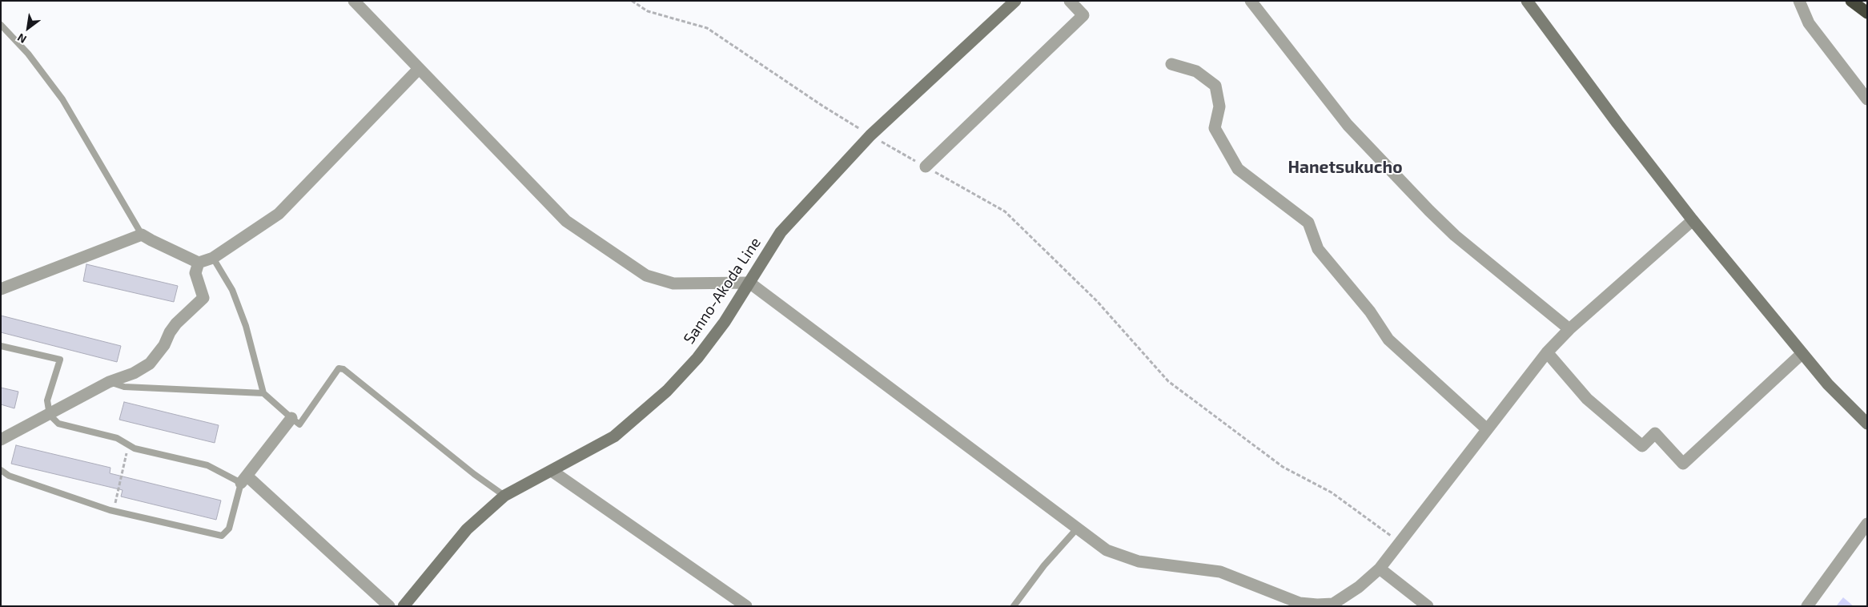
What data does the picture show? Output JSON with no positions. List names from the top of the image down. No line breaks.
{"streets":{"main road":["Sanno-Akoda Line"]},"districts":["Hanetsukucho"],"north":"bottom left"}
